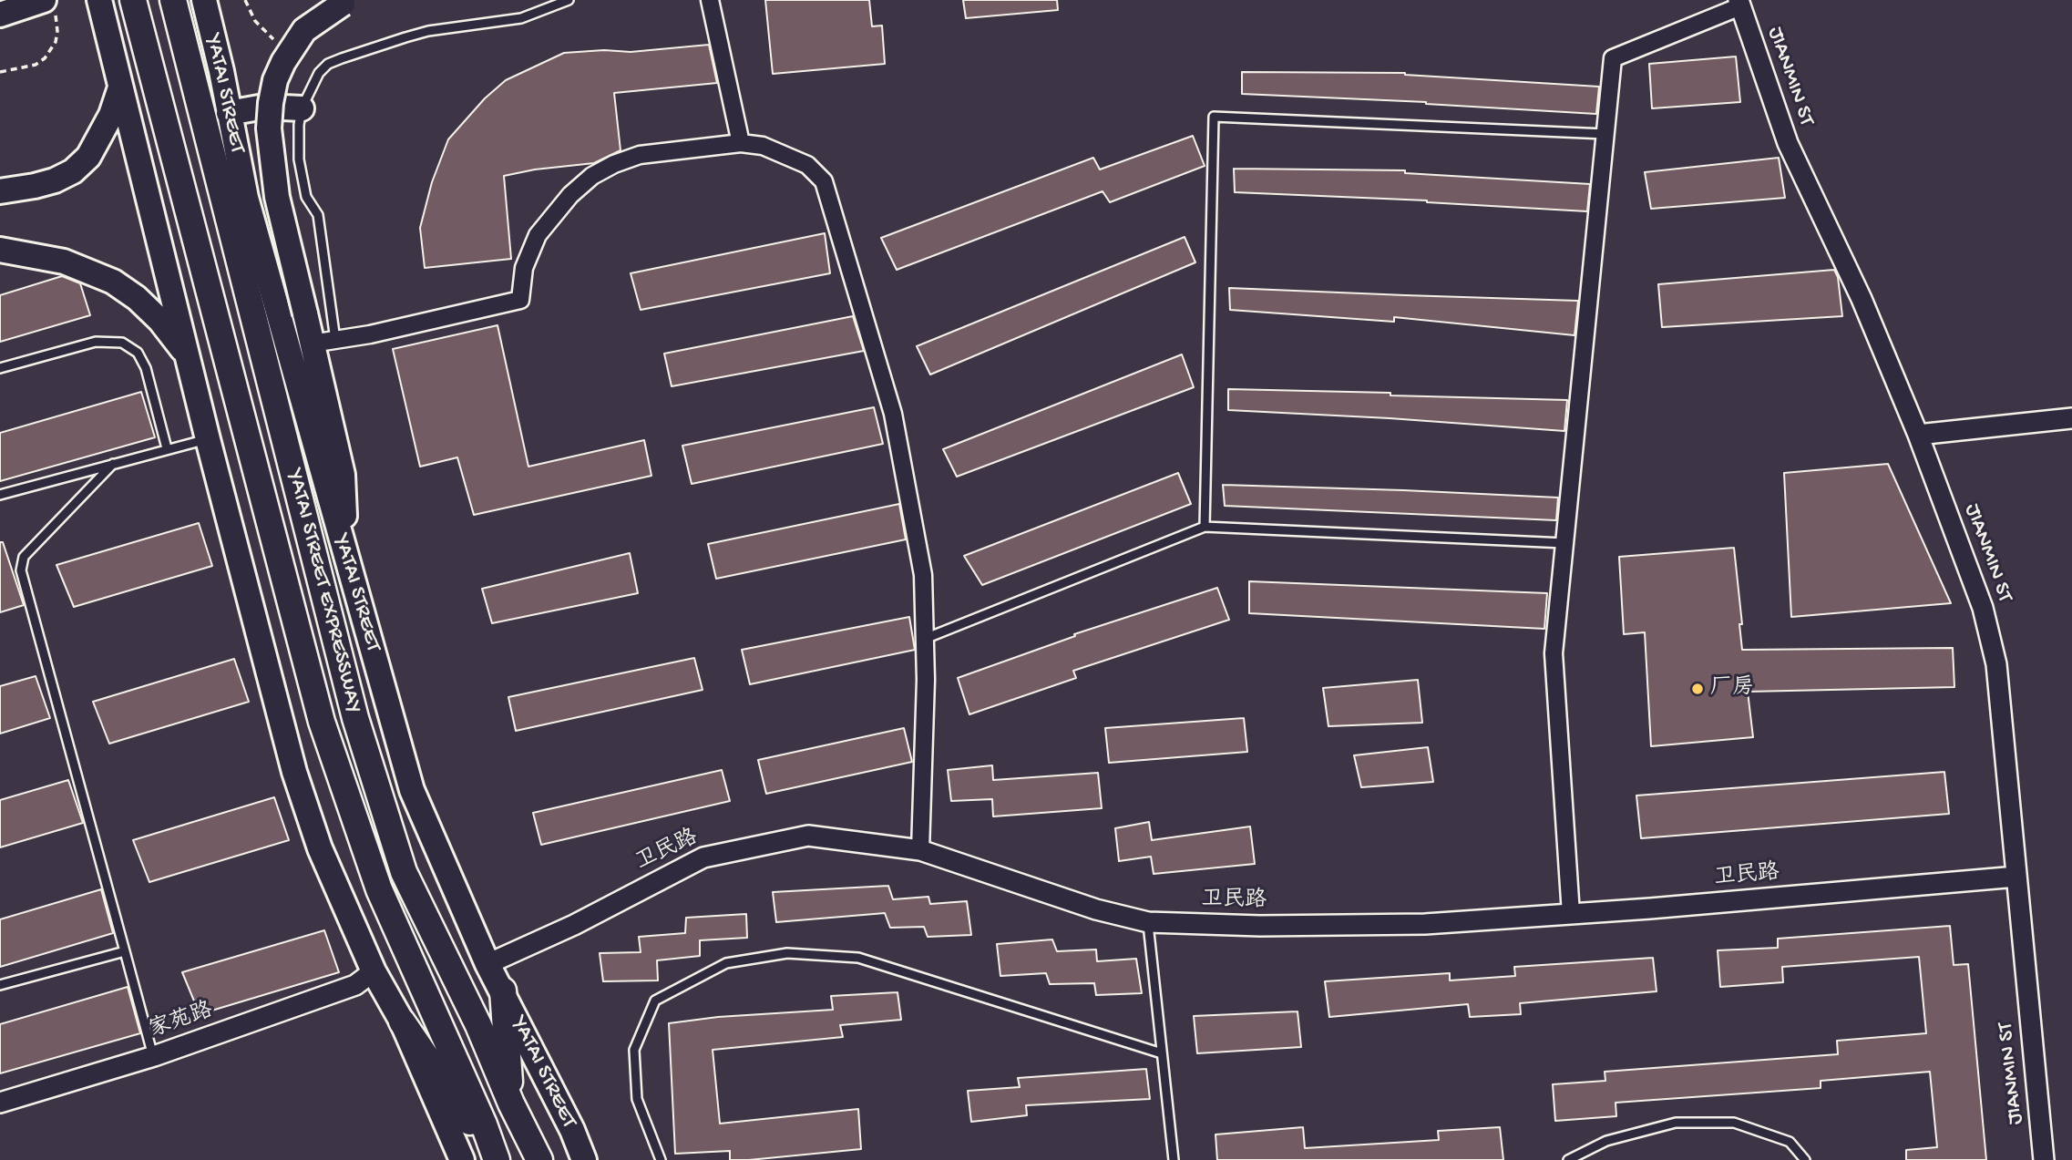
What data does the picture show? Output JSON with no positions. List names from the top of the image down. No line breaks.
{"streets":{"highway":["YATAI STREET EXPRESSWAY"],"main road":["YATAI STREET"],"street":["JIANMIN ST","卫民路","家苑路"]},"crossings":[["JIANMIN ST","卫民路"],["YATAI STREET","卫民路"]],"places":["厂房"]}
